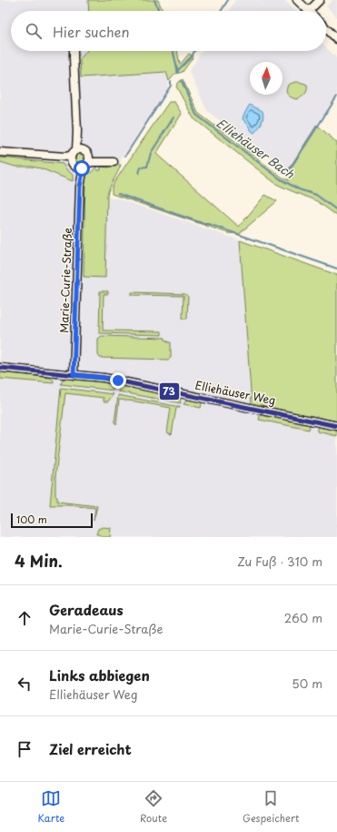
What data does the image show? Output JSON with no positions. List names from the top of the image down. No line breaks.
{"streets":{"street":["Marie-Curie-Straße","Elliehäuser Weg"]},"crossings":[["Marie-Curie-Straße","Elliehäuser Weg"]],"water":["Elliehäuser Bach"],"lines":["transit line 73"],"scale_bar":"100 m","north":"top","page":{"search":"Hier suchen","scale":"100 m","heading":["4 Min.","Zu Fuß · 310 m"],"list":[["Geradeaus","Marie-Curie-Straße","260 m"],["Links abbiegen","Elliehäuser Weg","50 m"],"Ziel erreicht"],"nav":["Karte","Route","Gespeichert"]}}
